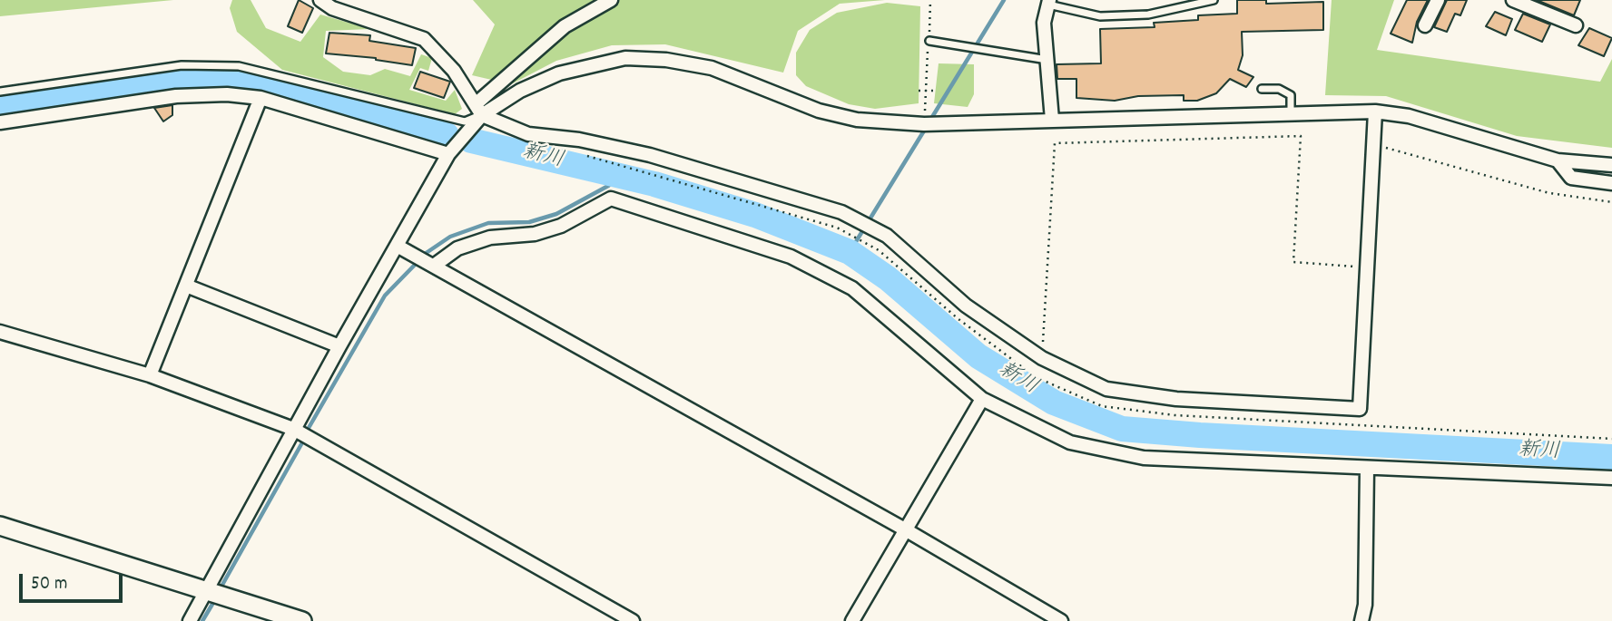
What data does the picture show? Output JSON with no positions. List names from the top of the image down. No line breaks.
{"water":["新川"],"scale_bar":"50 m"}
